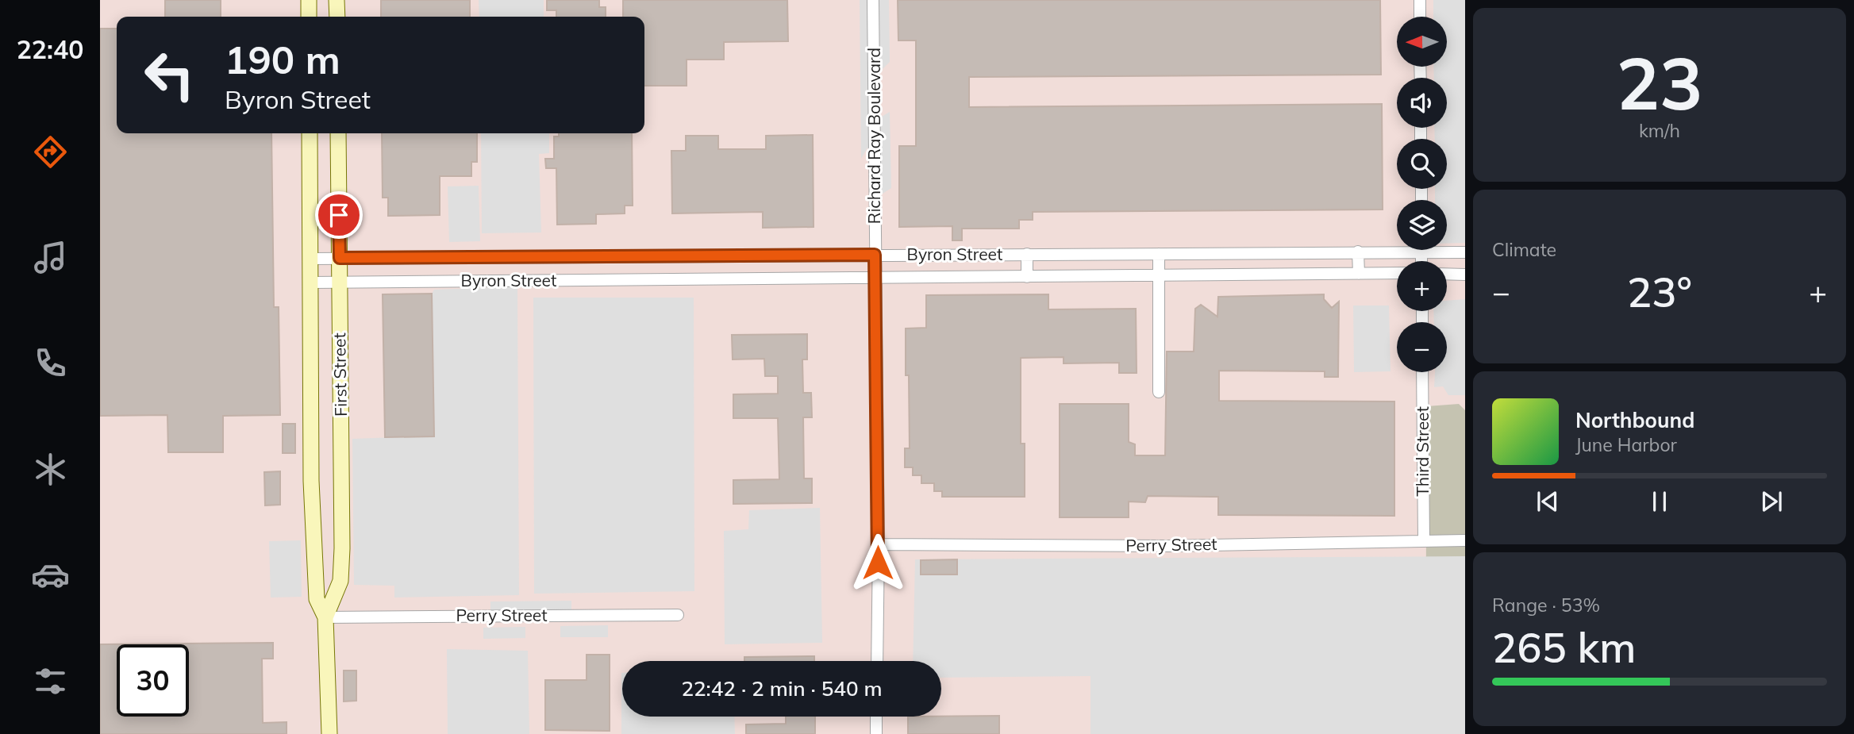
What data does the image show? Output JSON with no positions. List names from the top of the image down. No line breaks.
{"streets":{"street":["Richard Ray Boulevard","Byron Street","First Street","Third Street","Perry Street"]},"crossings":[["Richard Ray Boulevard","Byron Street"],["Richard Ray Boulevard","Perry Street"],["Byron Street","First Street"],["First Street","Perry Street"],["Third Street","Perry Street"]],"north":"left","page":{"tabs":"22:40","tile":[["23","km/h"],"Climate",["Range · 53%","265 km"]],"map_buttons":["+","−"],"turn":["190 m","Byron Street"],"heat":["−","23°","+"],"song":["Northbound","June Harbor"],"limit":"30","trip":"22:42 · 2 min · 540 m"}}
